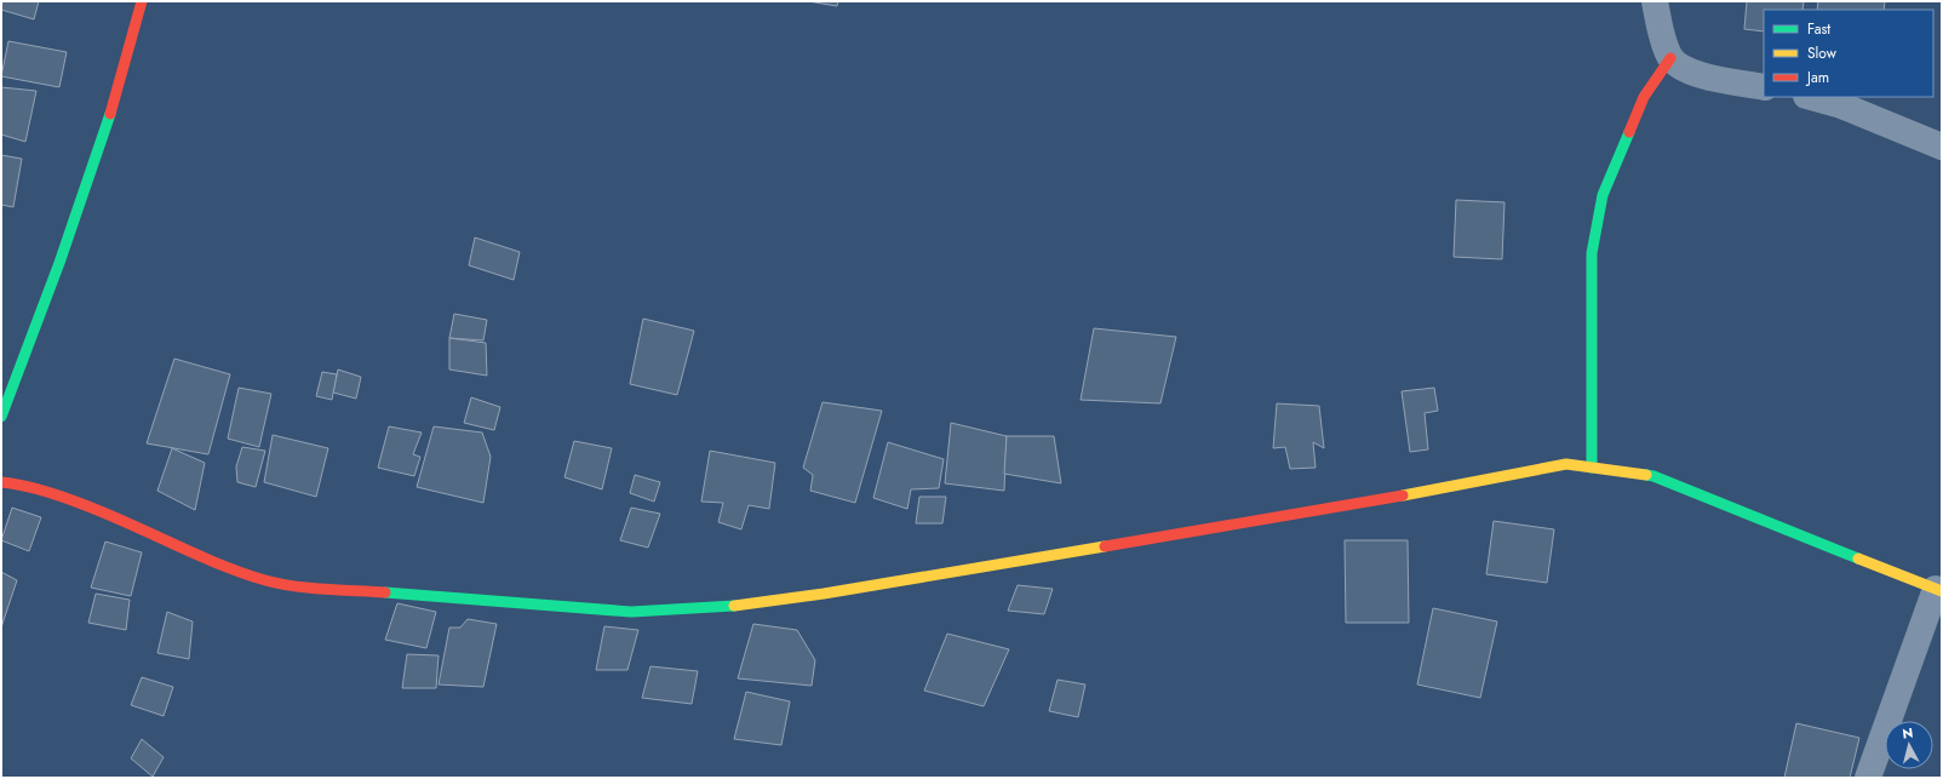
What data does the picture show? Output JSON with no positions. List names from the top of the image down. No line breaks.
{"legend":["Fast","Slow","Jam"],"north":"top"}
